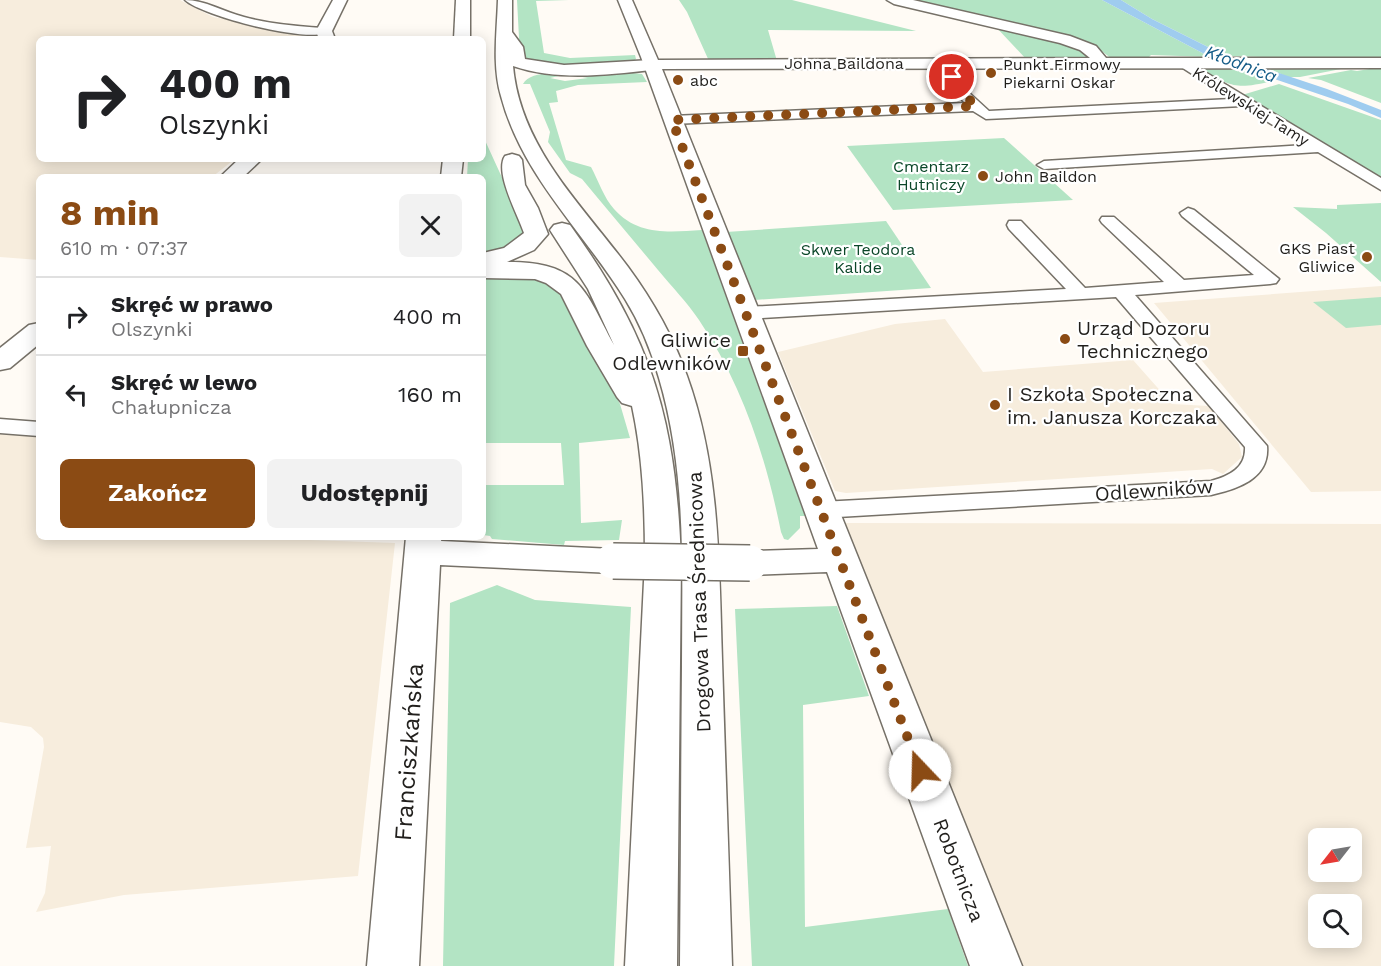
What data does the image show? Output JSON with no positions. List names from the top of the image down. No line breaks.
{"streets":{"main road":["Johna Baildona","Drogowa Trasa Średnicowa","Franciszkańska","Robotnicza"],"street":["Królewskiej Tamy","Odlewników"]},"crossings":[["Johna Baildona","Królewskiej Tamy"],["Johna Baildona","Robotnicza"],["Odlewników","Robotnicza"]],"water":["Kłodnica"],"parks":["Cmentarz Hutniczy","Skwer Teodora Kalide"],"places":{"other":["Punkt Firmowy Piekarni Oskar","abc","John Baildon","GKS Piast Gliwice","Urząd Dozoru Technicznego","I Szkoła Społeczna im. Janusza Korczaka"],"transit":["Gliwice Odlewników"]},"north":"bottom left","page":{"turn":["400 m","Olszynki"],"heading":["8 min","610 m · 07:37"],"list":[{"name":"Skręć w prawo","note":"Olszynki","value":"400 m"},{"name":"Skręć w lewo","note":"Chałupnicza","value":"160 m"}],"buttons":["Zakończ","Udostępnij"]}}
